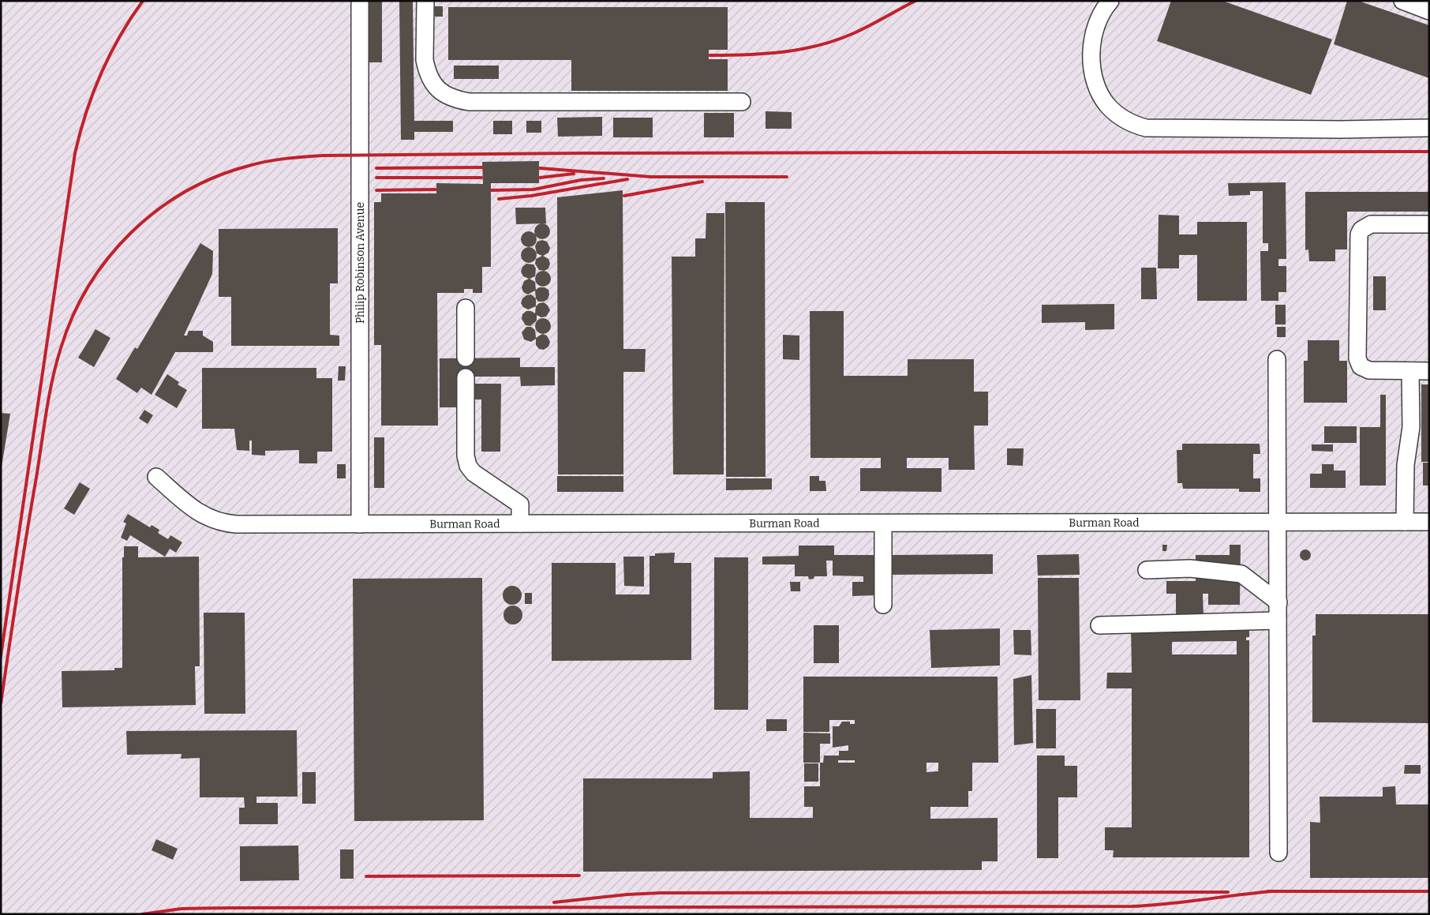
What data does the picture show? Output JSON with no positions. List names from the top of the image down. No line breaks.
{"streets":{"street":["Philip Robinson Avenue","Burman Road"]},"crossings":[["Philip Robinson Avenue","Burman Road"]]}
